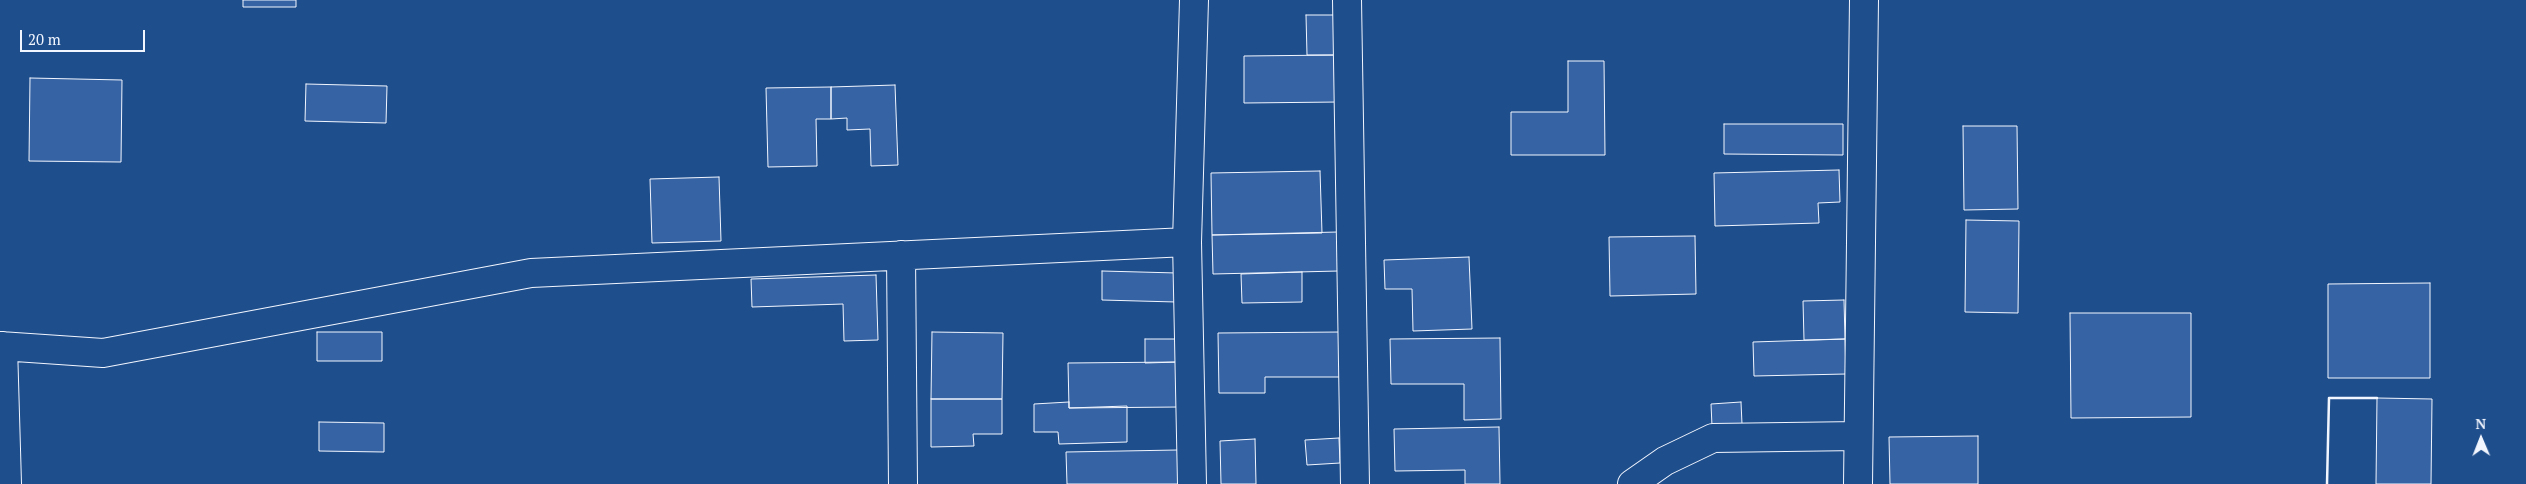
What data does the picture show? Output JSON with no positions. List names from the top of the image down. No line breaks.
{"scale_bar":"20 m","north":"top"}
